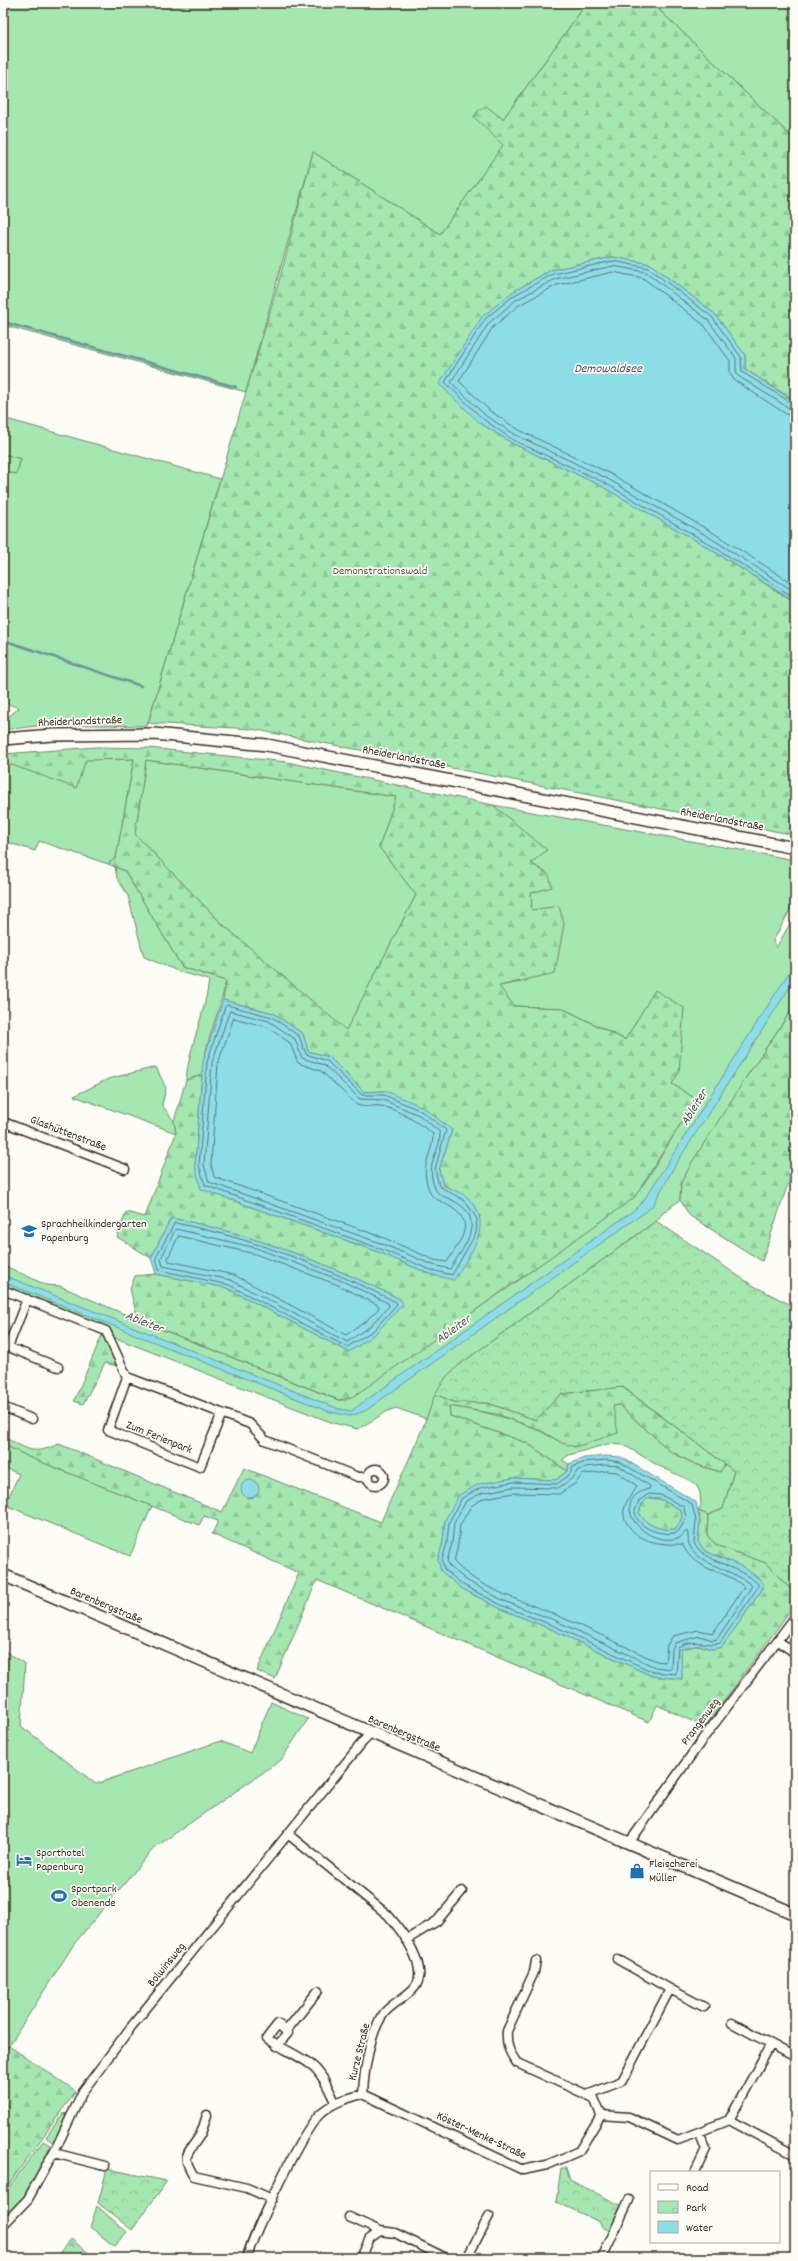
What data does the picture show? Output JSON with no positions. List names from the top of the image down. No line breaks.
{"streets":{"street":["Rheiderlandstraße","Glashüttenstraße","Zum Ferienpark","Barenbergstraße","Prangenweg","Bolwinsweg","Kurze Straße","Köster-Menke-Straße"]},"crossings":[["Barenbergstraße","Prangenweg"],["Barenbergstraße","Bolwinsweg"],["Bolwinsweg","Kurze Straße"],["Kurze Straße","Köster-Menke-Straße"]],"water":["Demowaldsee","Ableiter"],"parks":["Demonstrationswald"],"places":{"school or university":["Sprachheilkindergarten Papenburg"],"hotel":["Sporthotel Papenburg"],"shop":["Fleischerei Müller"],"sports":["Sportpark Obenende"]},"legend":["Road","Park","Water"]}
